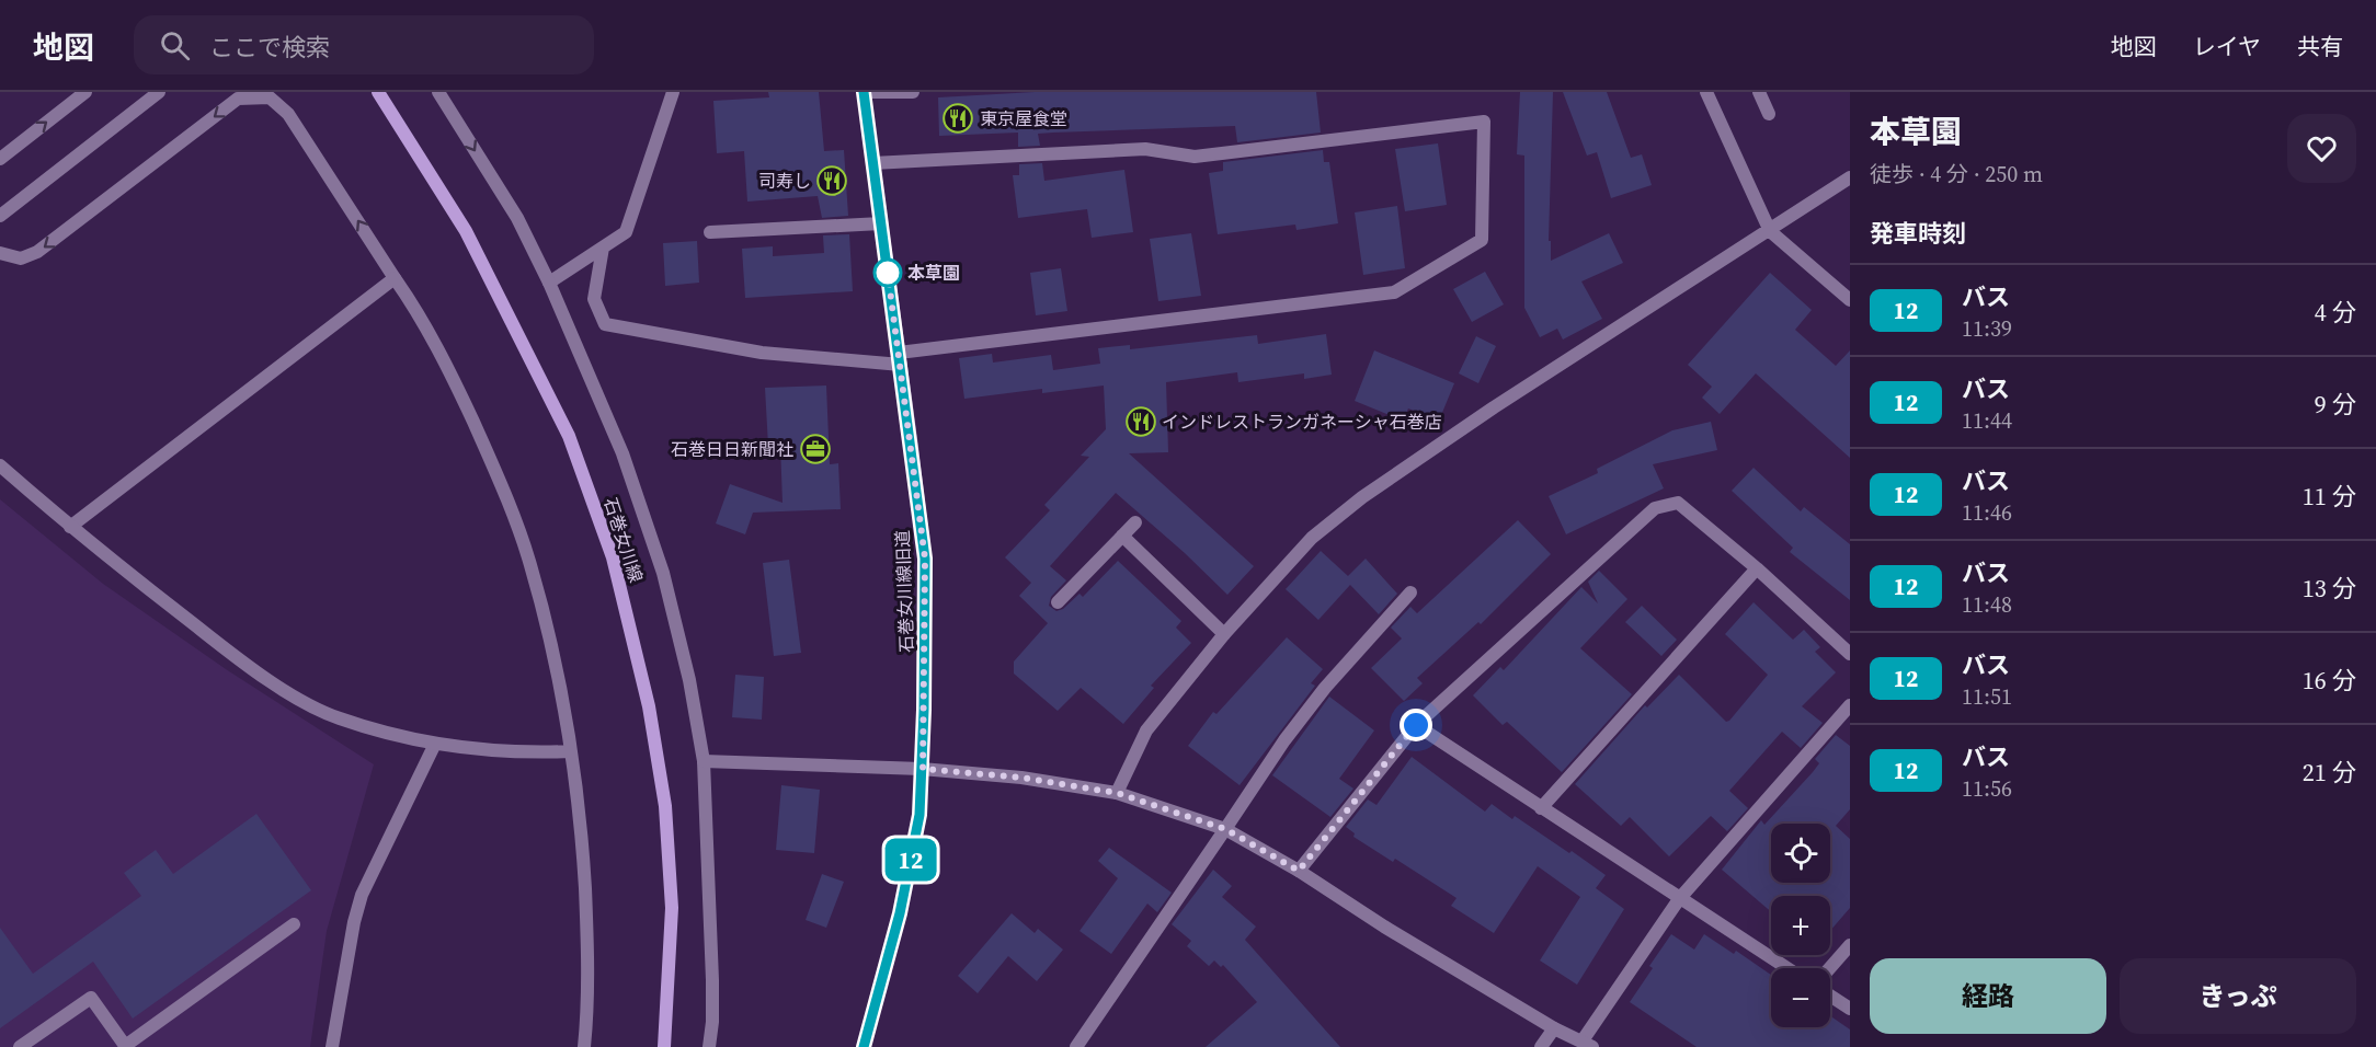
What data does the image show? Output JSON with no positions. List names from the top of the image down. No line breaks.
{"streets":{"main road":["石巻女川線"],"street":["石巻女川線旧道"]},"places":{"restaurant":["東京屋食堂","司寿し","インドレストランガネーシャ石巻店"],"other":["本草園"],"office":["石巻日日新聞社"]},"lines":["bus line 12"],"page":{"header":"地図","search":"ここで検索","nav":["地図","レイヤ","共有"],"on_map":"12","heading":[["本草園","徒歩 · 4 分 · 250 m"],"発車時刻"],"list":[{"mark":"12","name":"バス","note":"11:39","value":"4 分"},{"mark":"12","name":"バス","note":"11:44","value":"9 分"},{"mark":"12","name":"バス","note":"11:46","value":"11 分"},{"mark":"12","name":"バス","note":"11:48","value":"13 分"},{"mark":"12","name":"バス","note":"11:51","value":"16 分"},{"mark":"12","name":"バス","note":"11:56","value":"21 分"}],"map_buttons":["+","−"],"buttons":["経路","きっぷ"]}}
